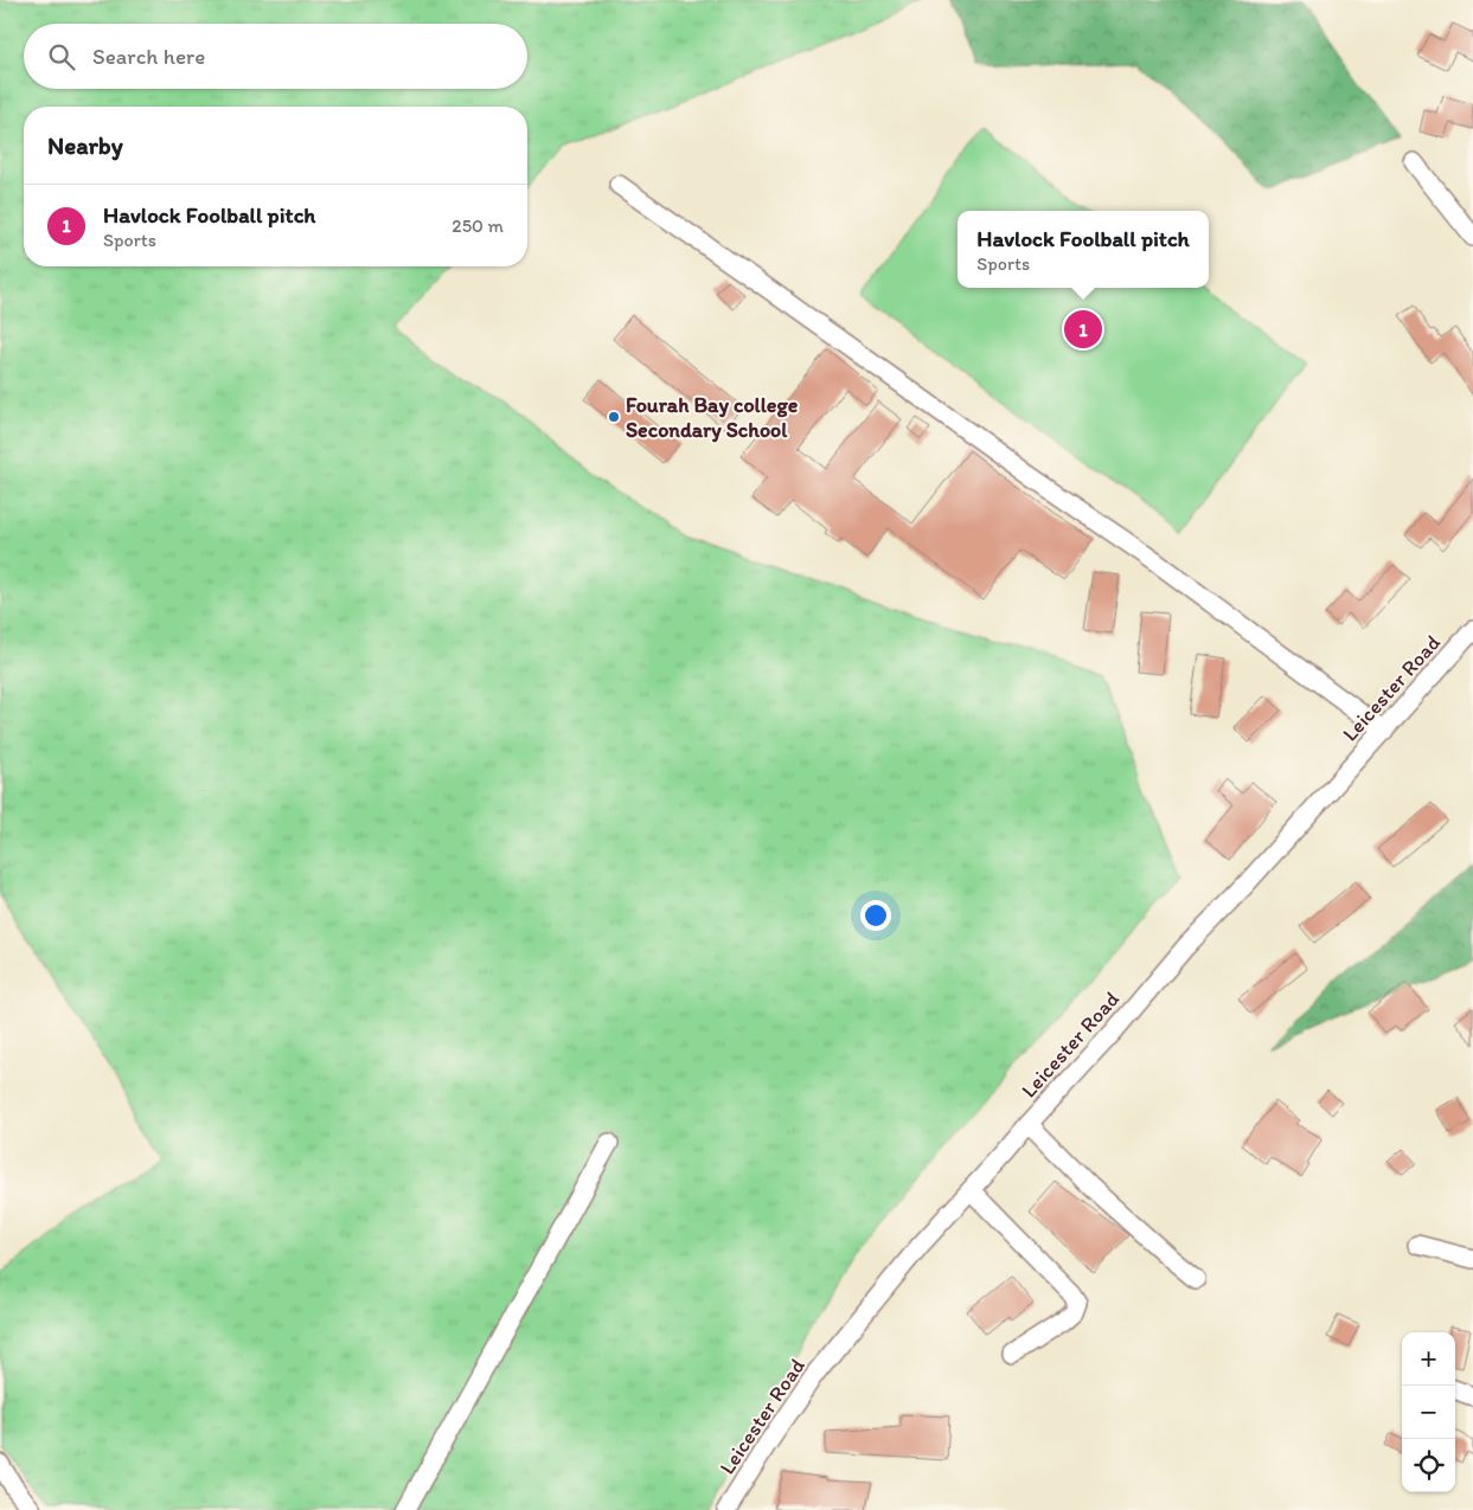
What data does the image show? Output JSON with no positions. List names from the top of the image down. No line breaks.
{"streets":{"street":["Leicester Road"]},"places":["Fourah Bay college Secondary School"],"page":{"search":"Search here","heading":"Nearby","list":[{"mark":"1","name":"Havlock Foolball pitch","note":"Sports","value":"250 m"}],"popup":["Havlock Foolball pitch","Sports"],"pins":"1","map_buttons":["+","−"]}}
